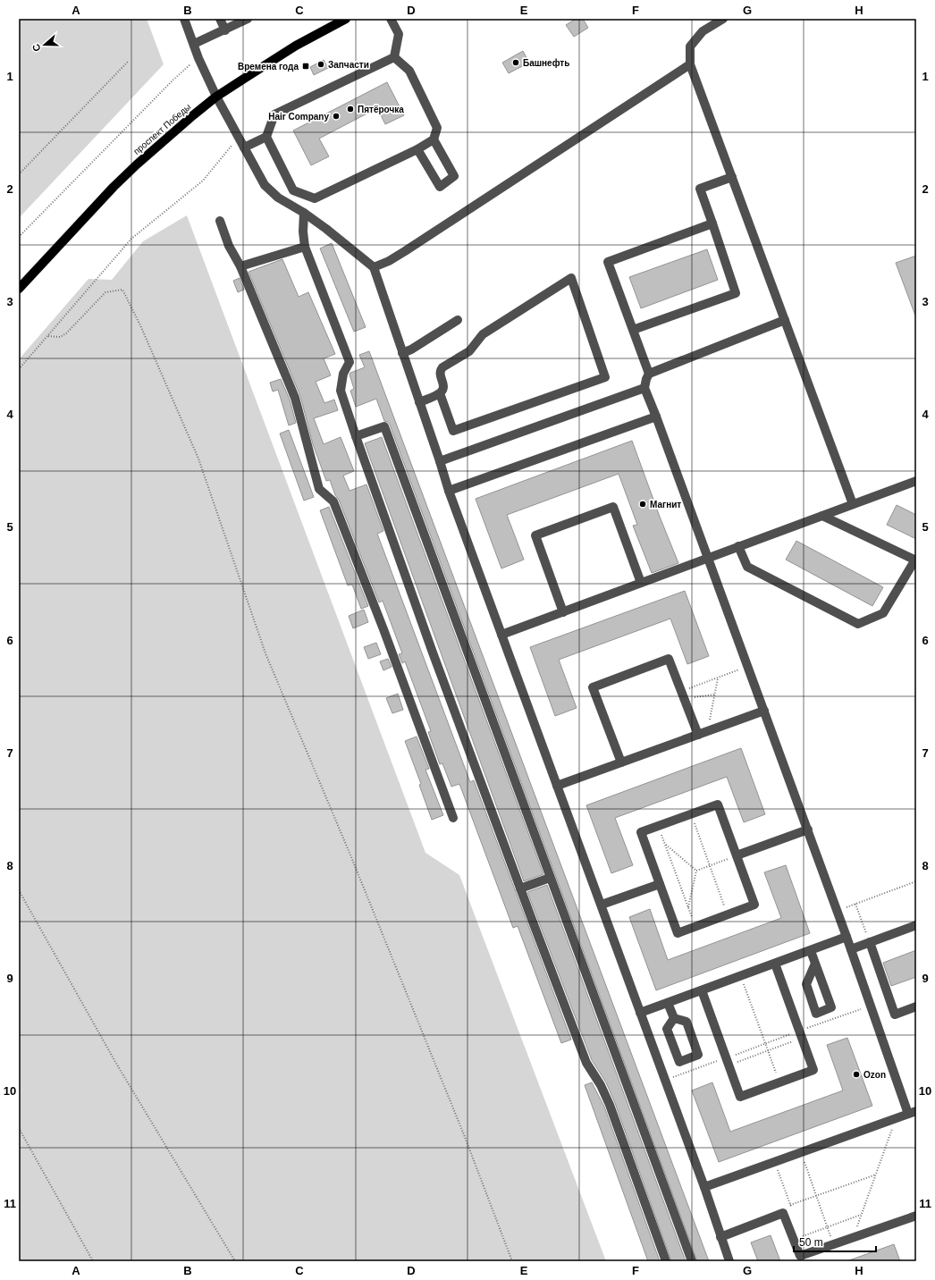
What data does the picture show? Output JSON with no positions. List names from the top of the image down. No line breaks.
{"streets":{"main road":["проспект Победы"]},"places":{"other":["Башнефть","Запчасти","Пятёрочка","Hair Company","Магнит","Ozon"],"transit":["Времена года"]},"scale_bar":"50 m","north":"left","grid":{"columns":["A","B","C","D","E","F","G","H"],"rows":["1","2","3","4","5","6","7","8","9","10","11"]}}
